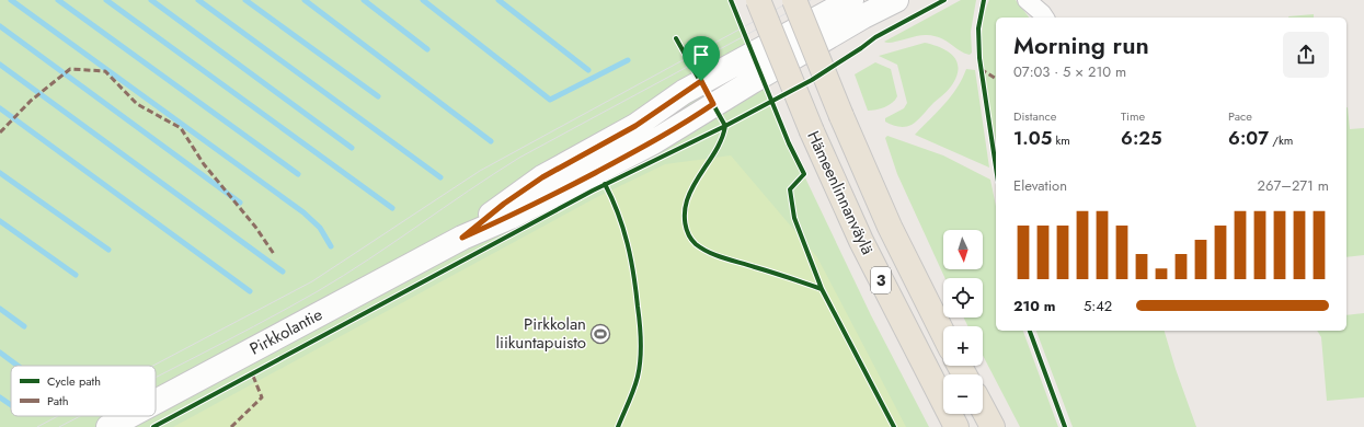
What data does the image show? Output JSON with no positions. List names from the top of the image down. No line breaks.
{"streets":{"highway":["Hämeenlinnanväylä","3"],"main road":["Pirkkolantie"]},"places":{"sports":["Pirkkolan liikuntapuisto"]},"legend":["Cycle path","Path"],"north":"bottom","page":{"heading":["Morning run","07:03 · 5 × 210 m"],"stats":[["Distance","1.05 km"],["Time","6:25"],["Pace","6:07 /km"]],"chart":["Elevation","267–271 m"],"map_buttons":["+","−"],"list":[{"name":"210 m","note":"5:42"}]}}
